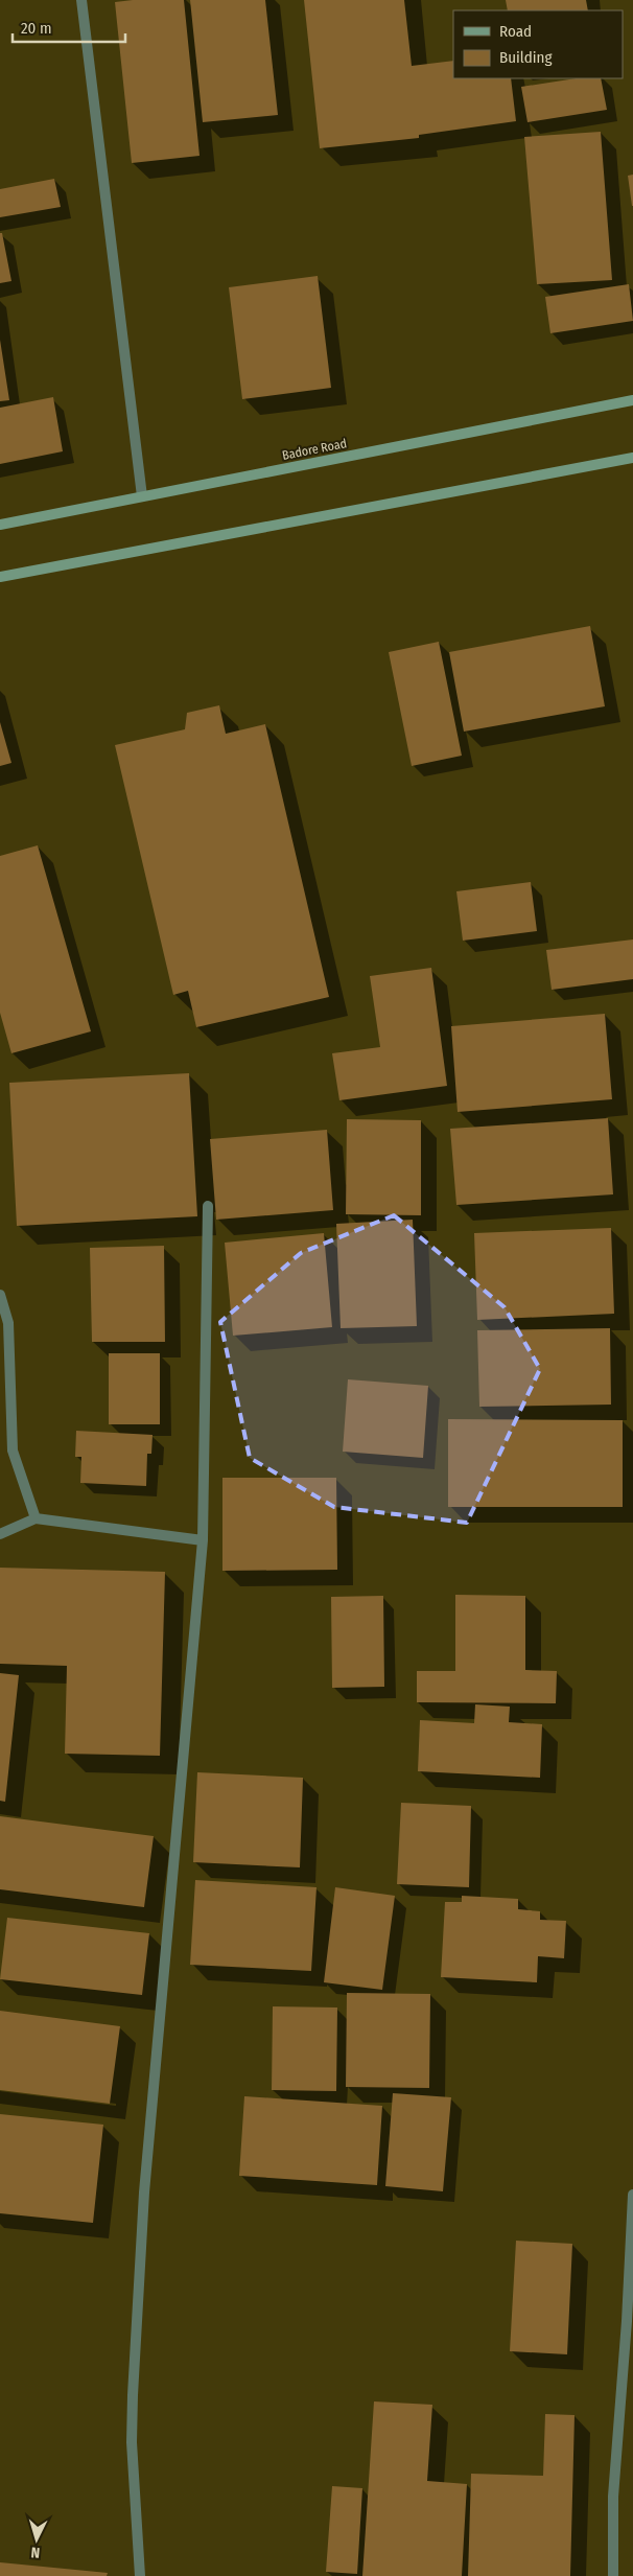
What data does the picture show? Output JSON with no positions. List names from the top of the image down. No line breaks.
{"streets":{"main road":["Badore Road"]},"legend":["Road","Building"],"scale_bar":"20 m","north":"bottom"}
